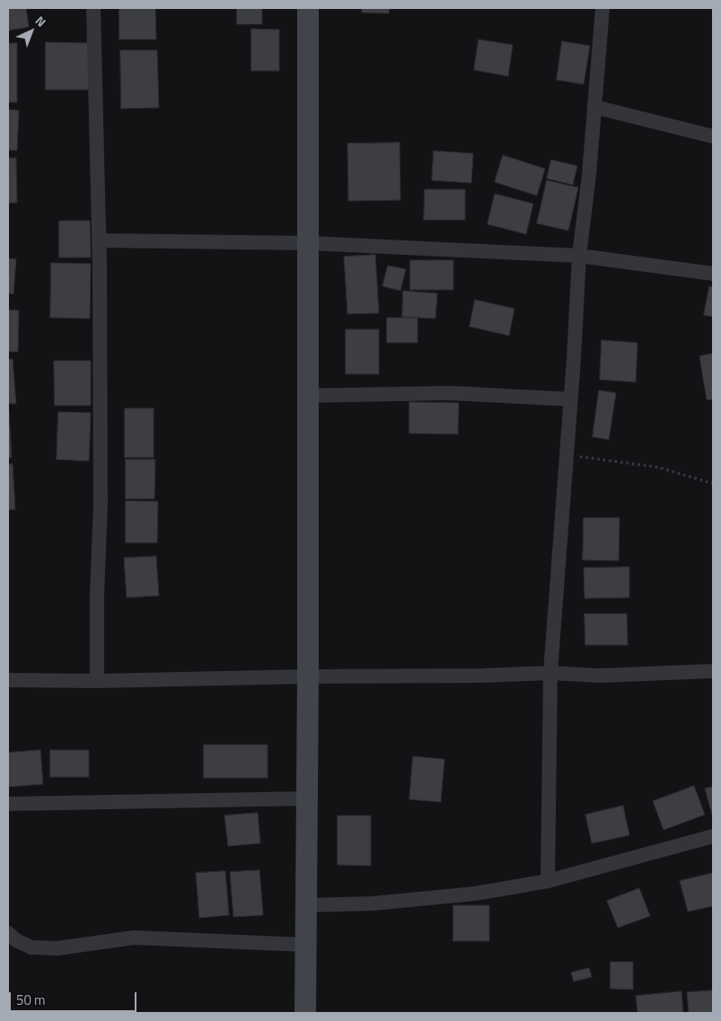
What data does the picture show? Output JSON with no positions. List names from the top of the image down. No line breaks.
{"scale_bar":"50 m","north":"top right"}
